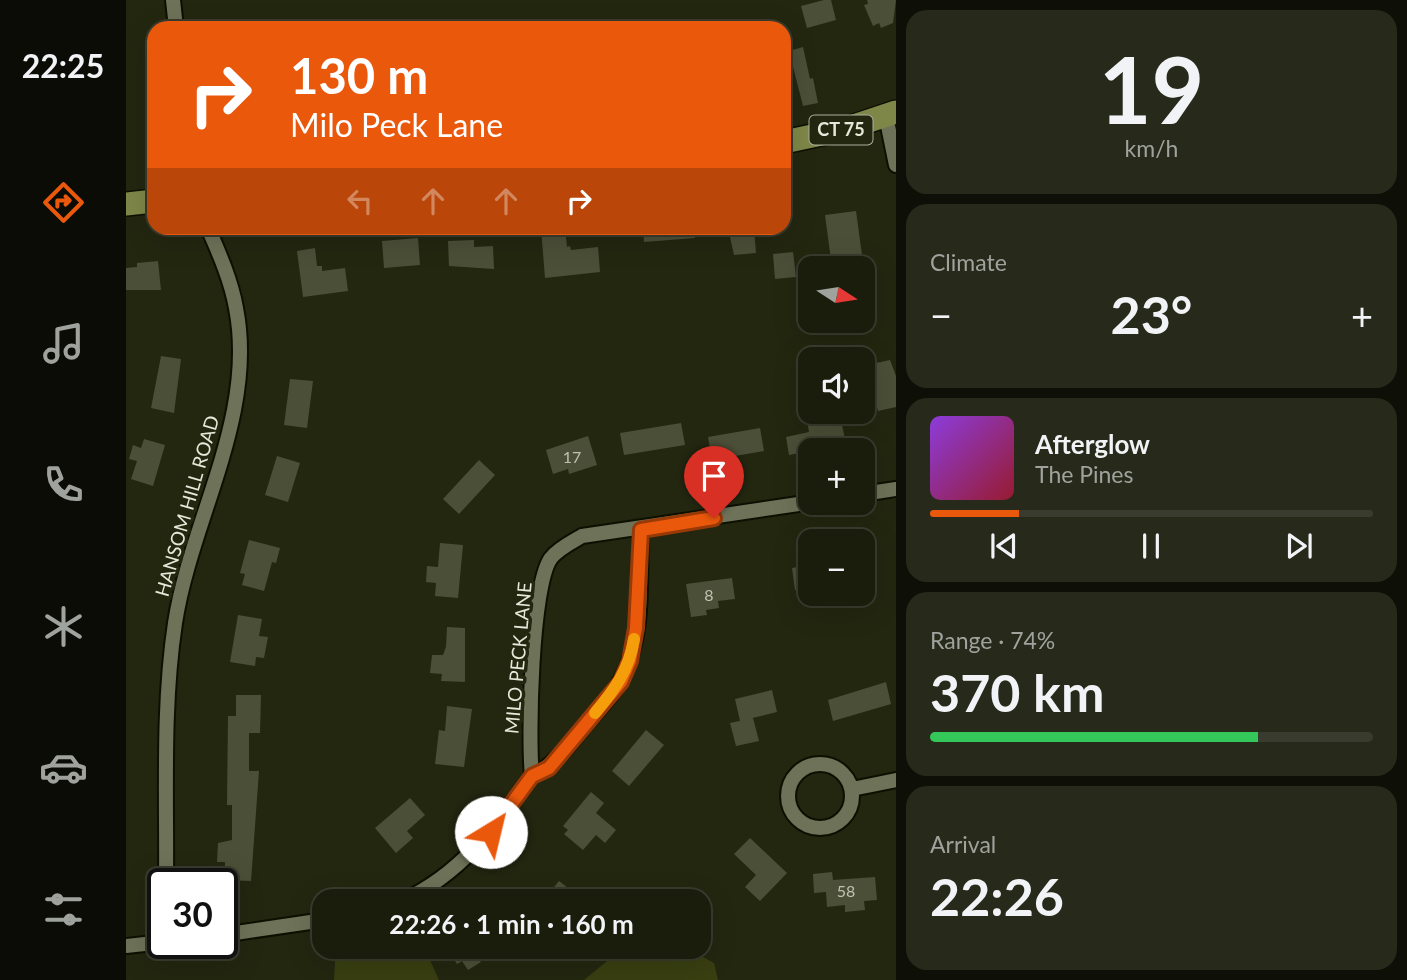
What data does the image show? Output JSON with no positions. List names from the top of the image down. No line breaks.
{"streets":{"main road":["CT 75"],"street":["HANSOM HILL ROAD","MILO PECK LANE"]},"house_numbers":["17","8","58"],"north":"right","page":{"tabs":"22:25","tile":[["19","km/h"],"Climate",["Range · 74%","370 km"],["Arrival","22:26"]],"turn":["130 m","Milo Peck Lane"],"map_buttons":["+","−"],"heat":["−","23°","+"],"song":["Afterglow","The Pines"],"limit":"30","trip":"22:26 · 1 min · 160 m"}}
